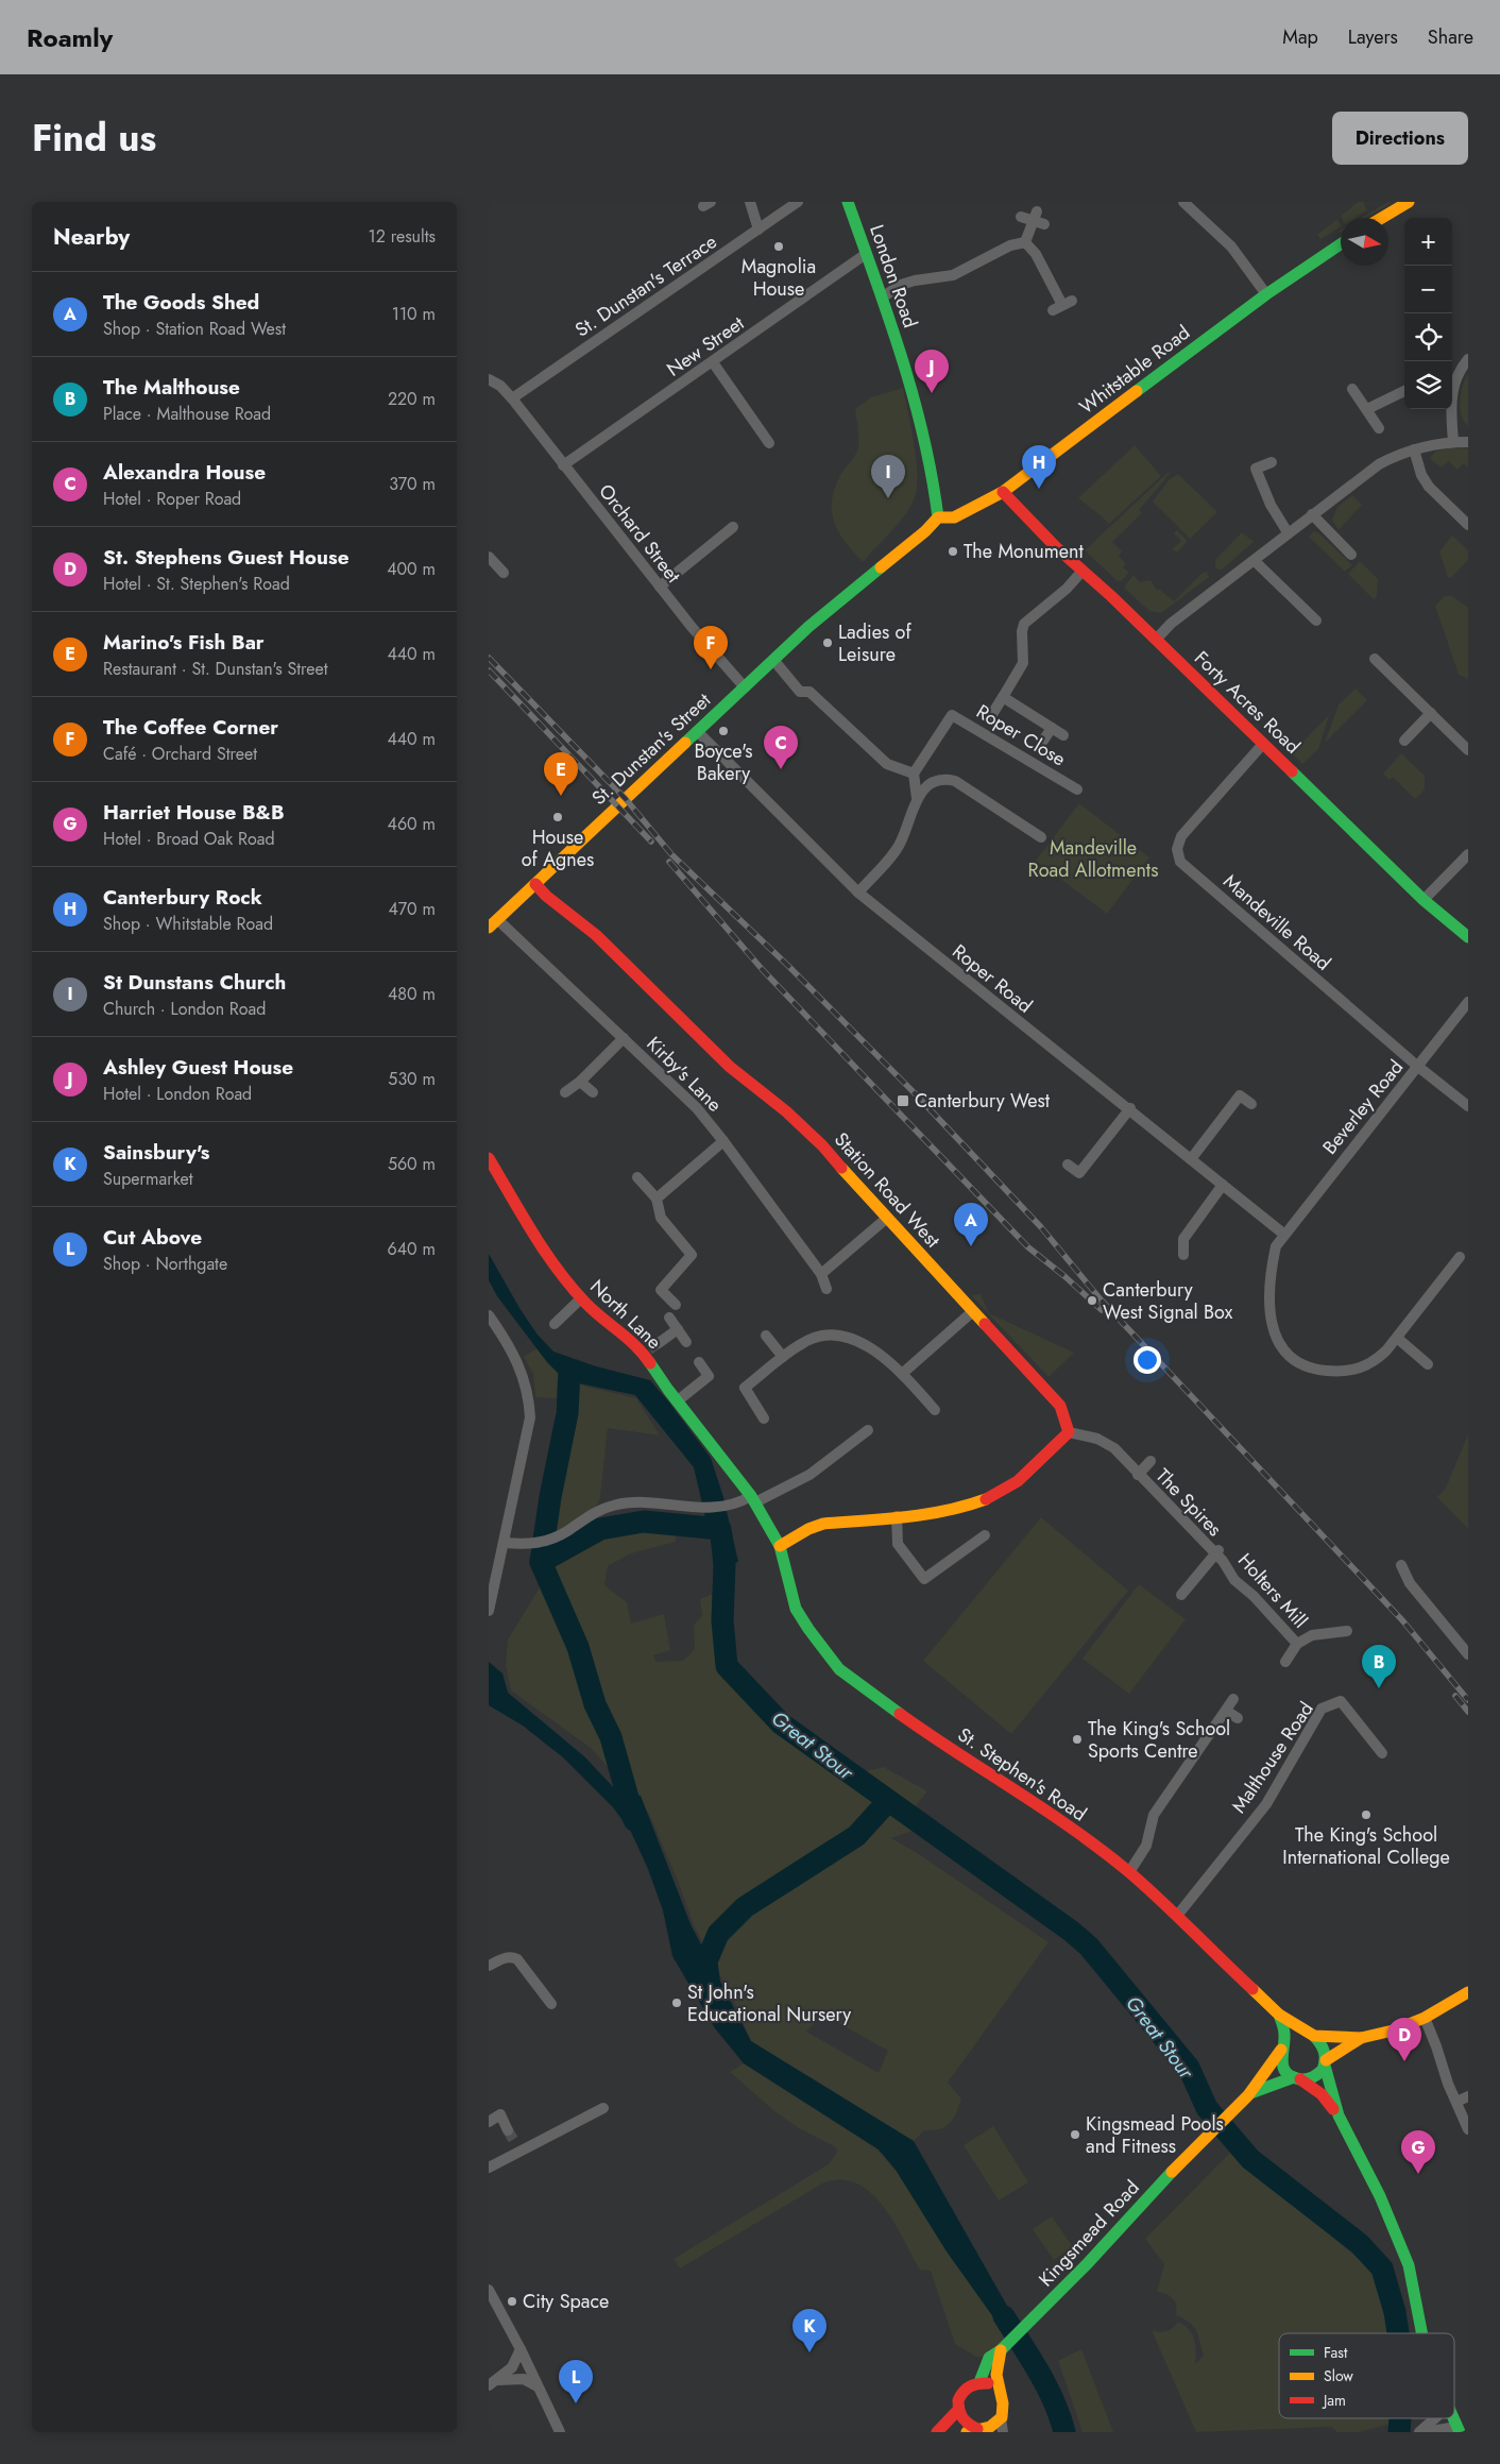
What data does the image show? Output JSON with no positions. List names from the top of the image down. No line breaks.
{"streets":{"main road":["London Road","Whitstable Road","Forty Acres Road","St. Dunstan's Street","Station Road West","North Lane","St. Stephen's Road","Kingsmead Road"],"street":["St. Dunstan's Terrace","New Street","Orchard Street","Roper Close","Mandeville Road","Roper Road","Kirby's Lane","Beverley Road","The Spires","Holters Mill","Malthouse Road"]},"crossings":[["London Road","New Street"],["London Road","Whitstable Road"],["London Road","St. Dunstan's Street"],["St. Dunstan's Terrace","Orchard Street"],["New Street","Orchard Street"],["Whitstable Road","Forty Acres Road"],["Whitstable Road","St. Dunstan's Street"],["Orchard Street","St. Dunstan's Street"],["Forty Acres Road","Mandeville Road"],["St. Dunstan's Street","Roper Road"],["St. Dunstan's Street","Kirby's Lane"],["St. Dunstan's Street","Station Road West"],["Mandeville Road","Beverley Road"],["Roper Road","Beverley Road"],["Station Road West","The Spires"],["North Lane","St. Stephen's Road"],["The Spires","Holters Mill"],["Malthouse Road","St. Stephen's Road"],["St. Stephen's Road","Kingsmead Road"]],"water":["Great Stour"],"parks":["Mandeville Road Allotments"],"places":{"other":["Magnolia House","The Monument","Ladies of Leisure","Boyce's Bakery","House of Agnes","Canterbury West Signal Box","The King's School Sports Centre","The King's School International College","St John's Educational Nursery","Kingsmead Pools and Fitness","City Space"],"transit":["Canterbury West"]},"legend":["Fast","Slow","Jam"],"north":"right","page":{"header":"Roamly","nav":["Map","Layers","Share"],"title":"Find us","buttons":"Directions","heading":["Nearby","12 results"],"map_buttons":["+","−"],"list":[{"mark":"A","name":"The Goods Shed","note":"Shop · Station Road West","value":"110 m"},{"mark":"B","name":"The Malthouse","note":"Place · Malthouse Road","value":"220 m"},{"mark":"C","name":"Alexandra House","note":"Hotel · Roper Road","value":"370 m"},{"mark":"D","name":"St. Stephens Guest House","note":"Hotel · St. Stephen's Road","value":"400 m"},{"mark":"E","name":"Marino's Fish Bar","note":"Restaurant · St. Dunstan's Street","value":"440 m"},{"mark":"F","name":"The Coffee Corner","note":"Café · Orchard Street","value":"440 m"},{"mark":"G","name":"Harriet House B&B","note":"Hotel · Broad Oak Road","value":"460 m"},{"mark":"H","name":"Canterbury Rock","note":"Shop · Whitstable Road","value":"470 m"},{"mark":"I","name":"St Dunstans Church","note":"Church · London Road","value":"480 m"},{"mark":"J","name":"Ashley Guest House","note":"Hotel · London Road","value":"530 m"},{"mark":"K","name":"Sainsbury's","note":"Supermarket","value":"560 m"},{"mark":"L","name":"Cut Above","note":"Shop · Northgate","value":"640 m"}],"pins":["J","H","I","F","C","E","A","B","D","G","K","L"]}}
